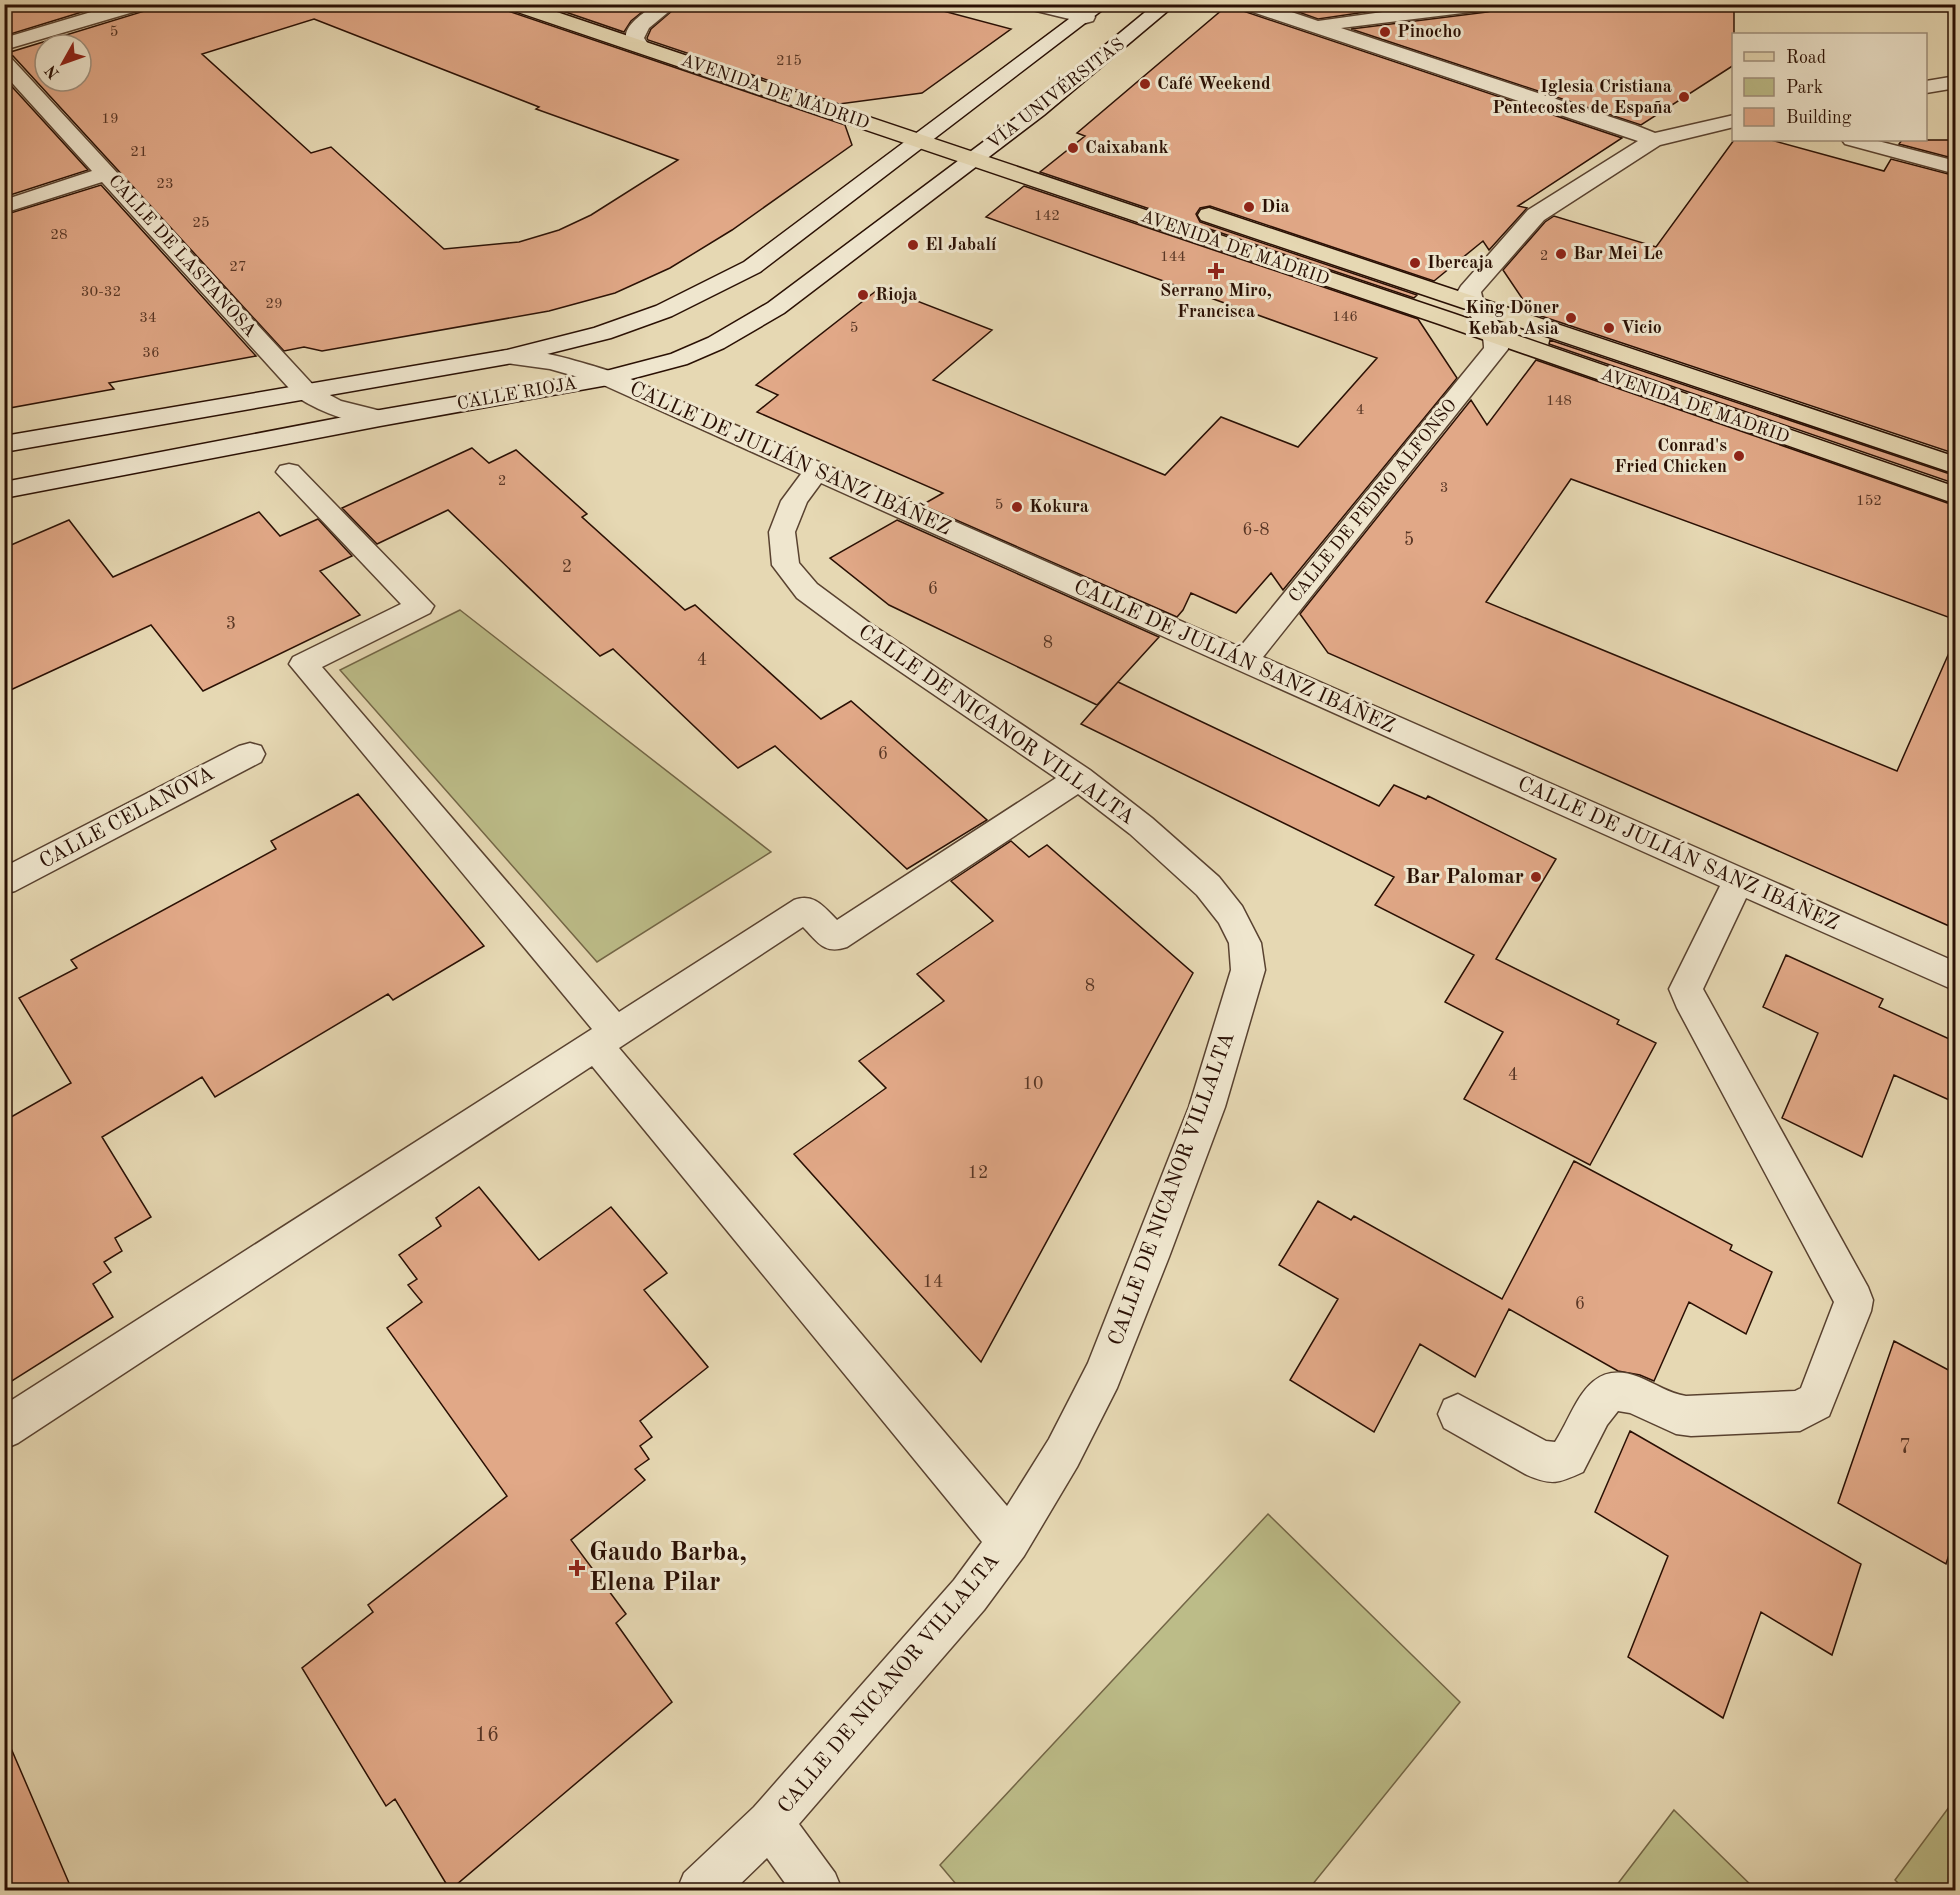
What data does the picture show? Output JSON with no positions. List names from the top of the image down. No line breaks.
{"streets":{"main road":["AVENIDA DE MADRID"],"street":["VÍA UNIVÉRSITAS","CALLE DE LASTANOSA","CALLE RIOJA","CALLE DE JULIÁN SANZ IBÁÑEZ","CALLE DE PEDRO ALFONSO","CALLE DE NICANOR VILLALTA","CALLE CELANOVA"]},"crossings":[["AVENIDA DE MADRID","VÍA UNIVÉRSITAS"],["AVENIDA DE MADRID","CALLE RIOJA"],["AVENIDA DE MADRID","CALLE DE PEDRO ALFONSO"],["VÍA UNIVÉRSITAS","CALLE RIOJA"],["CALLE DE LASTANOSA","CALLE RIOJA"],["CALLE RIOJA","CALLE DE JULIÁN SANZ IBÁÑEZ"],["CALLE DE JULIÁN SANZ IBÁÑEZ","CALLE DE PEDRO ALFONSO"],["CALLE DE JULIÁN SANZ IBÁÑEZ","CALLE DE NICANOR VILLALTA"]],"places":{"other":["Pinocho","Café Weekend","Iglesia Cristiana Pentecostes de España","Caixabank","Dia","El Jabalí","Bar Mei Le","Ibercaja","Rioja","King Döner Kebab Asia","Vicio","Conrad's Fried Chicken","Kokura","Bar Palomar"],"health":["Serrano Miro, Francisca","Gaudo Barba, Elena Pilar"]},"house_numbers":["5","215","19","21","23","142","25","28","2","144","27","30-32","29","146","34","5","36","148","4","2","3","152","5","6-8","5","2","6","3","8","4","6","8","4","10","12","14","6","7","16"],"legend":["Road","Park","Building"],"north":"bottom left"}
